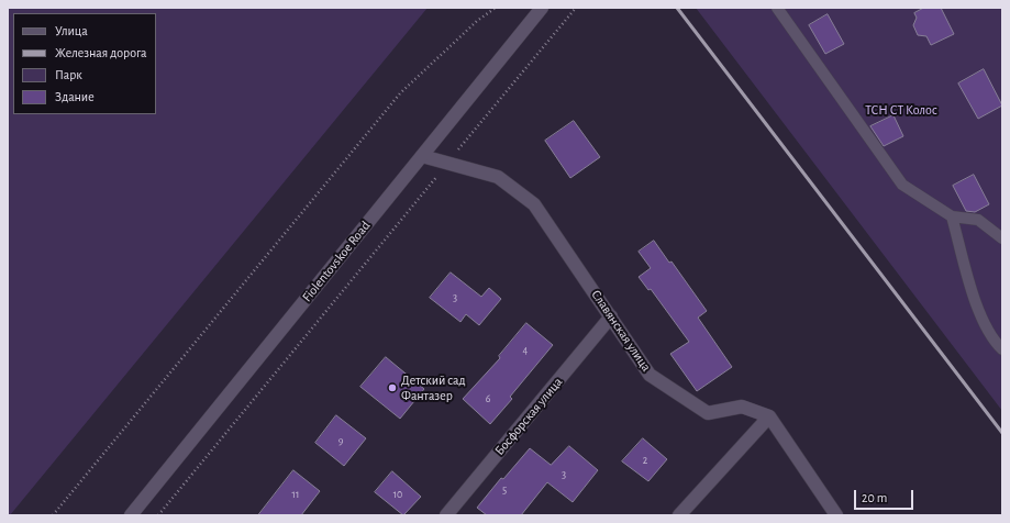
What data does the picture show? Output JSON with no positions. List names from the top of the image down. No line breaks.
{"streets":{"street":["Fiolentovskoe Road","Славянская улица","Босфорская улица"]},"crossings":[["Fiolentovskoe Road","Славянская улица"],["Славянская улица","Босфорская улица"]],"parks":["ТСН СТ Колос"],"places":["Детский сад Фантазер"],"house_numbers":["3","4","6","9","2","3","5","11","10"],"legend":["Улица","Железная дорога","Парк","Здание"],"scale_bar":"20 m"}
